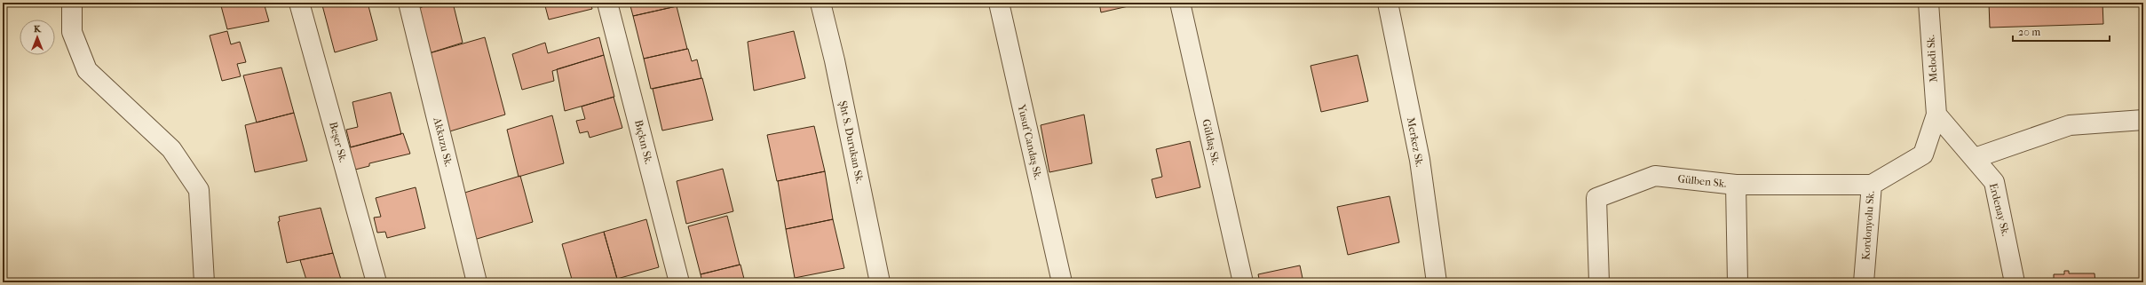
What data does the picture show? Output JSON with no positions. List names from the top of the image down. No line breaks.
{"streets":{"street":["Melodi Sk.","Beşer Sk.","Akkuzu Sk.","Bıçkın Sk.","Şht S. Durukan Sk.","Yusuf Candaş Sk.","Güldaş Sk.","Merkez Sk.","Gülben Sk.","Erdenay Sk.","Kordonyolu Sk."]},"crossings":[["Melodi Sk.","Erdenay Sk."],["Melodi Sk.","Kordonyolu Sk."],["Erdenay Sk.","Kordonyolu Sk."]],"scale_bar":"20 m","north":"top"}
